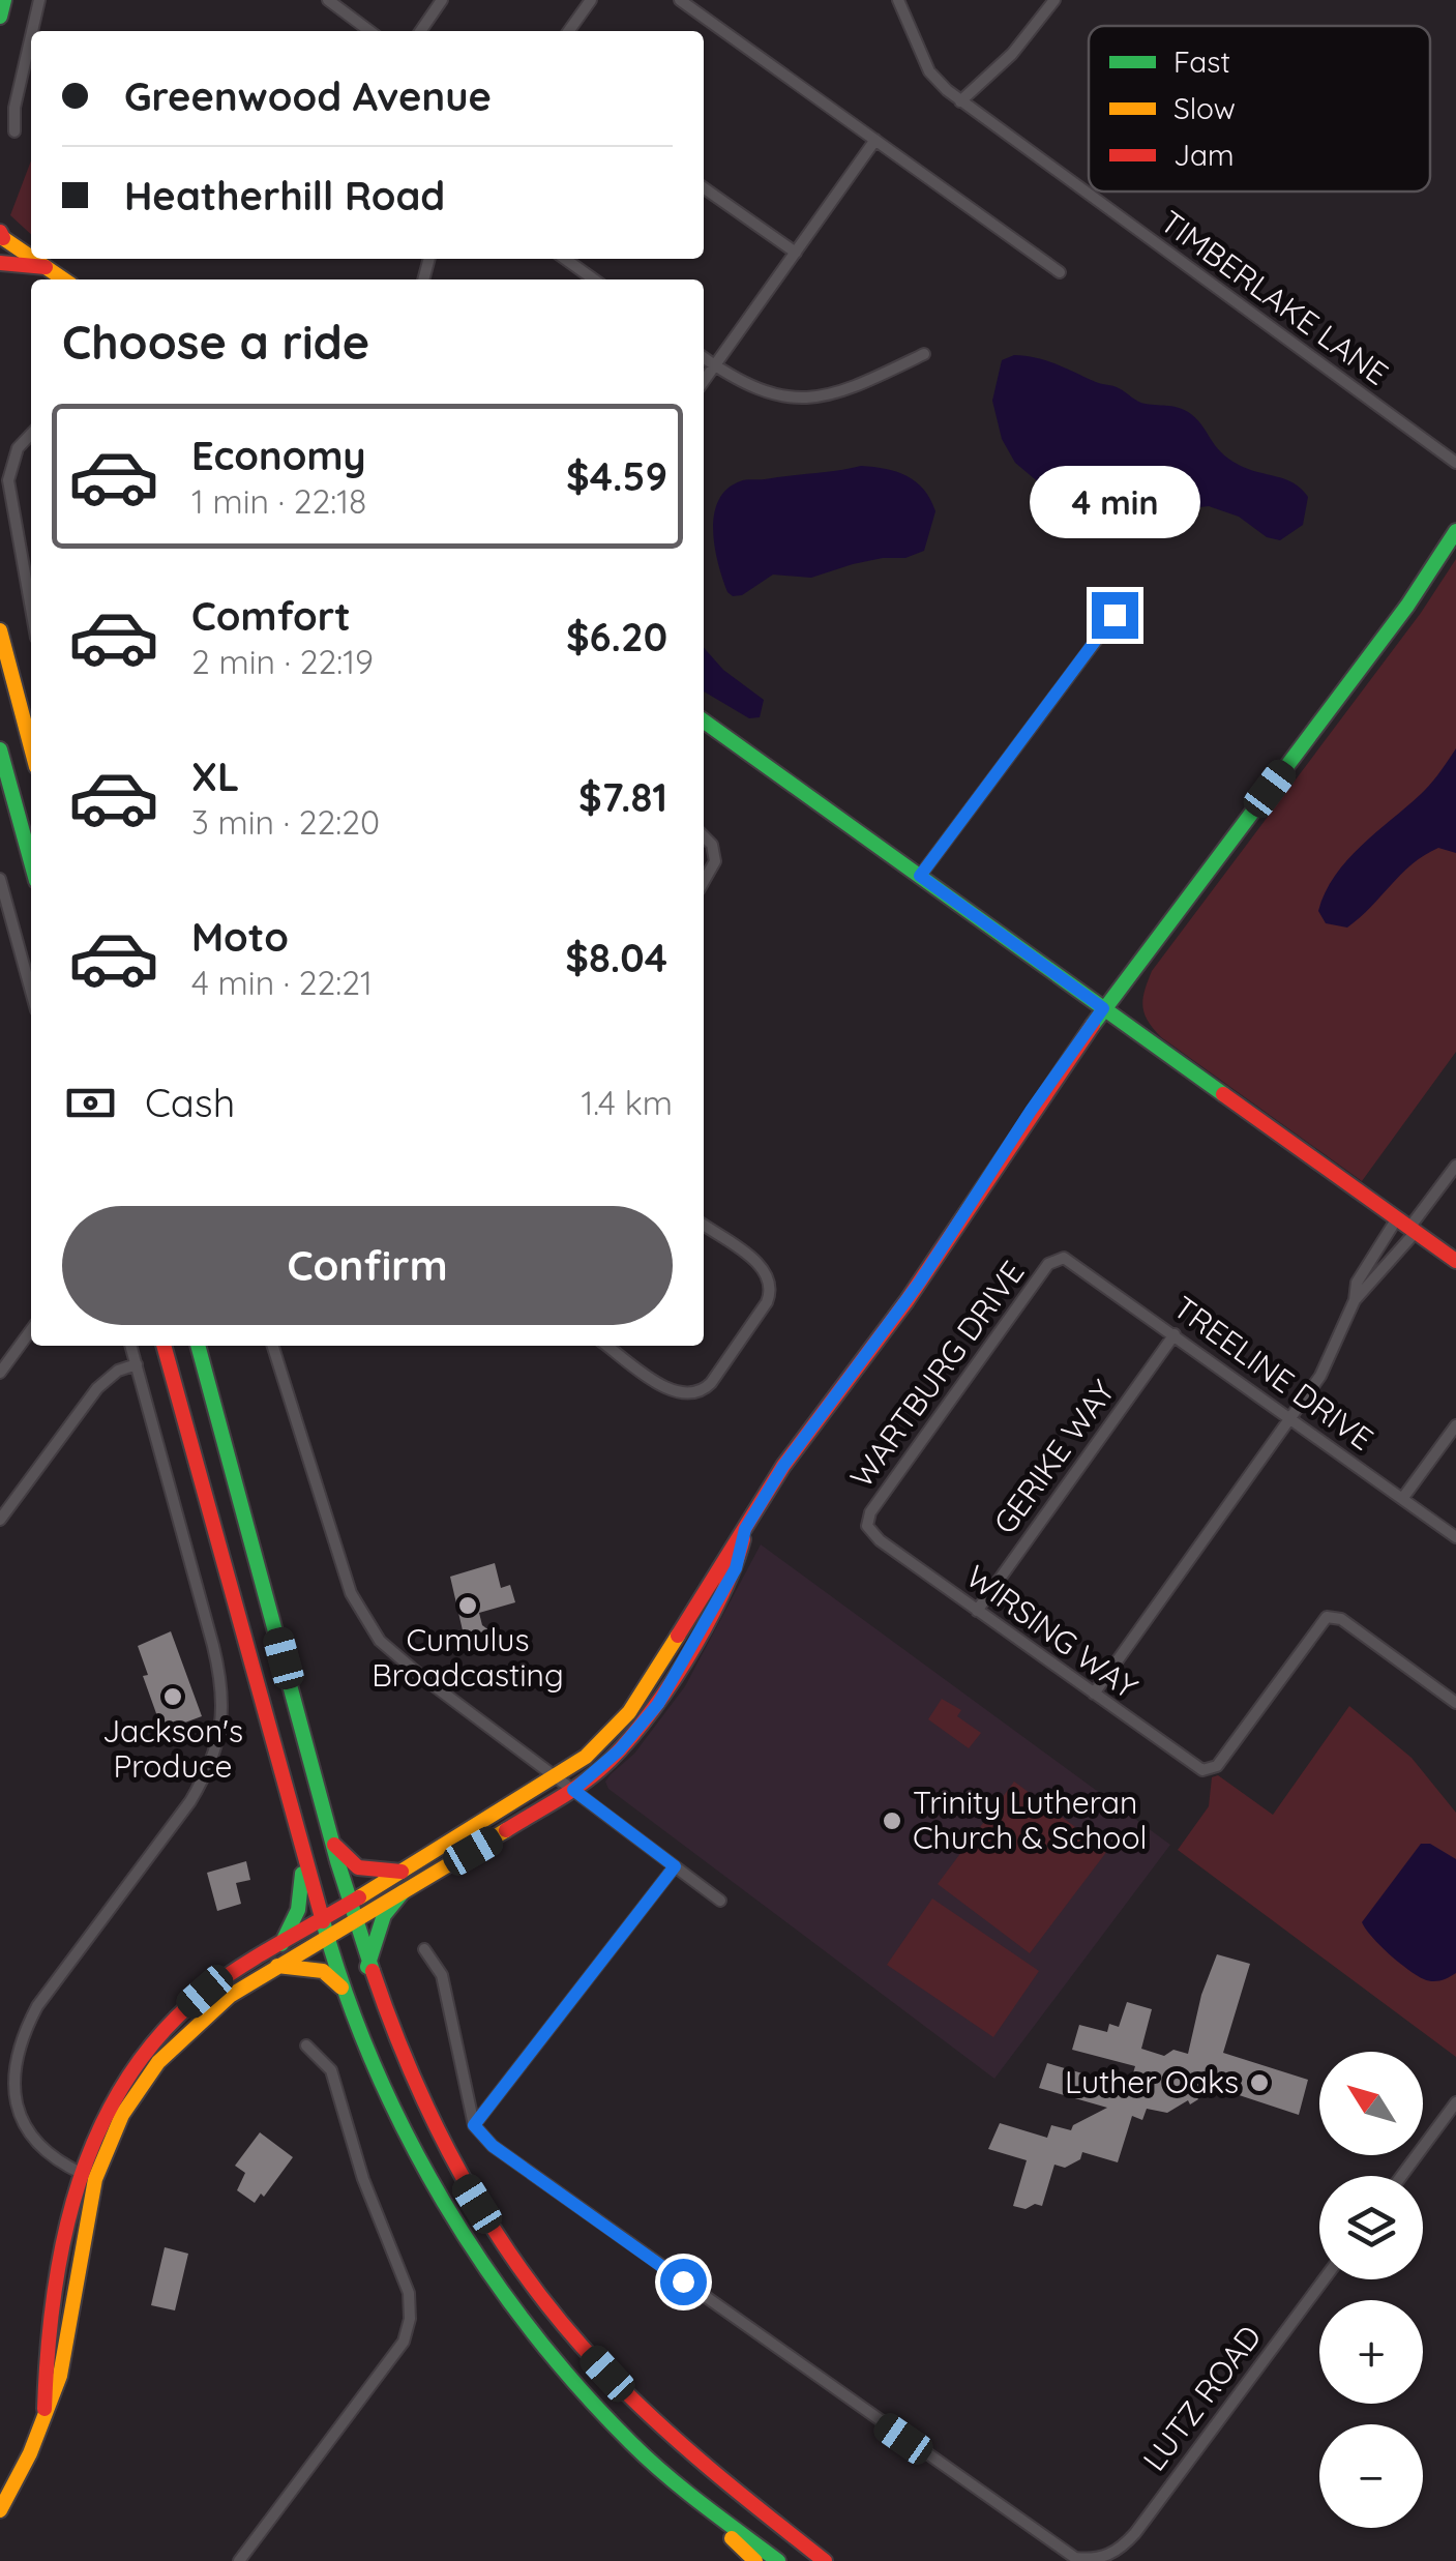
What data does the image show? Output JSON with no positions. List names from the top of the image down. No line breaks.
{"streets":{"street":["TIMBERLAKE LANE","TREELINE DRIVE","WARTBURG DRIVE","GERIKE WAY","WIRSING WAY","LUTZ ROAD"]},"crossings":[["TREELINE DRIVE","WARTBURG DRIVE"],["TREELINE DRIVE","GERIKE WAY"],["WARTBURG DRIVE","WIRSING WAY"],["GERIKE WAY","WIRSING WAY"]],"places":["Cumulus Broadcasting","Jackson's Produce","Trinity Lutheran Church & School","Luther Oaks"],"legend":["Fast","Slow","Jam"],"north":"top left","page":{"banner":["Greenwood Avenue","Heatherhill Road"],"heading":"Choose a ride","list":[{"name":"Economy","note":"1 min · 22:18","value":"$4.59"},{"name":"Comfort","note":"2 min · 22:19","value":"$6.20"},{"name":"XL","note":"3 min · 22:20","value":"$7.81"},{"name":"Moto","note":"4 min · 22:21","value":"$8.04"}],"bubble":"4 min","pay":["Cash","1.4 km"],"buttons":"Confirm","map_buttons":["+","−"]}}
